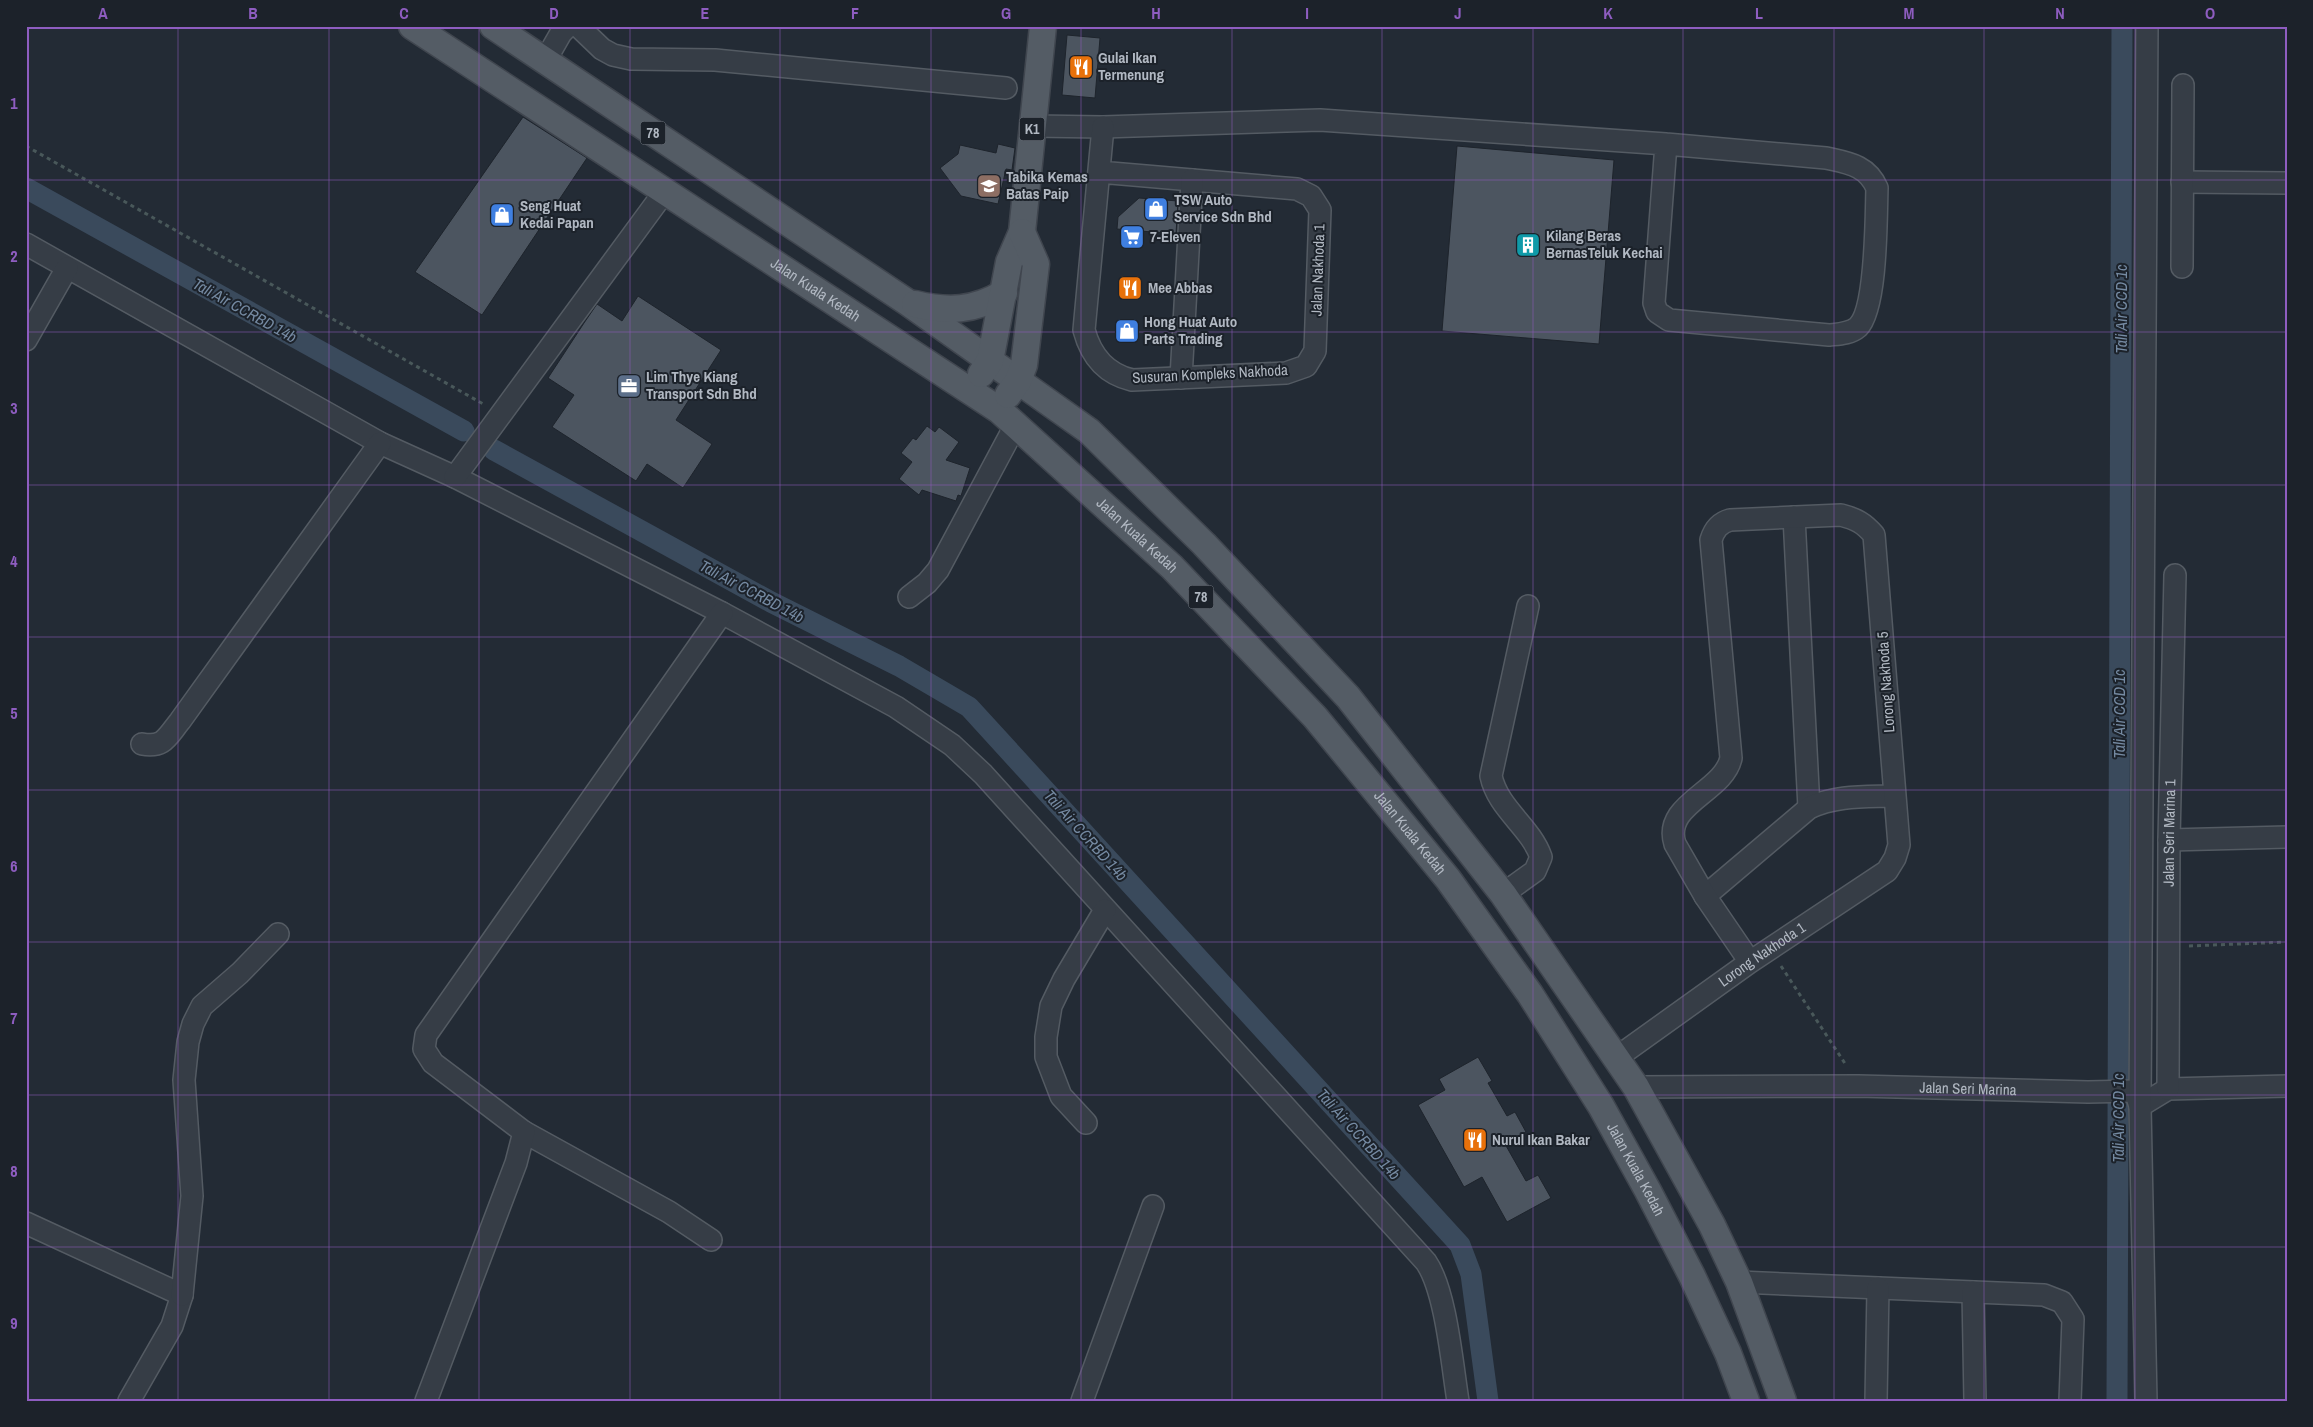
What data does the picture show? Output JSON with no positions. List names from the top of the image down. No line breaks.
{"streets":{"main road":["K1","78","Jalan Kuala Kedah"],"street":["Jalan Nakhoda 1","Susuran Kompleks Nakhoda","Lorong Nakhoda 5","Jalan Seri Marina 1","Lorong Nakhoda 1","Jalan Seri Marina"]},"crossings":[["K1","78"],["K1","Jalan Kuala Kedah"],["78","Lorong Nakhoda 1"],["78","Jalan Seri Marina"],["Jalan Nakhoda 1","Susuran Kompleks Nakhoda"],["Lorong Nakhoda 5","Lorong Nakhoda 1"],["Jalan Seri Marina 1","Jalan Seri Marina"]],"water":["Tali Air CCD 1c","Tali Air CCRBD 14b"],"places":{"restaurant":["Gulai Ikan Termenung","Mee Abbas","Nurul Ikan Bakar"],"school or university":["Tabika Kemas Batas Paip"],"shop":["TSW Auto Service Sdn Bhd","Seng Huat Kedai Papan","Hong Huat Auto Parts Trading"],"supermarket":["7-Eleven"],"building":["Kilang Beras BernasTeluk Kechai"],"office":["Lim Thye Kiang Transport Sdn Bhd"]},"grid":{"columns":["A","B","C","D","E","F","G","H","I","J","K","L","M","N","O"],"rows":["1","2","3","4","5","6","7","8","9"]}}
